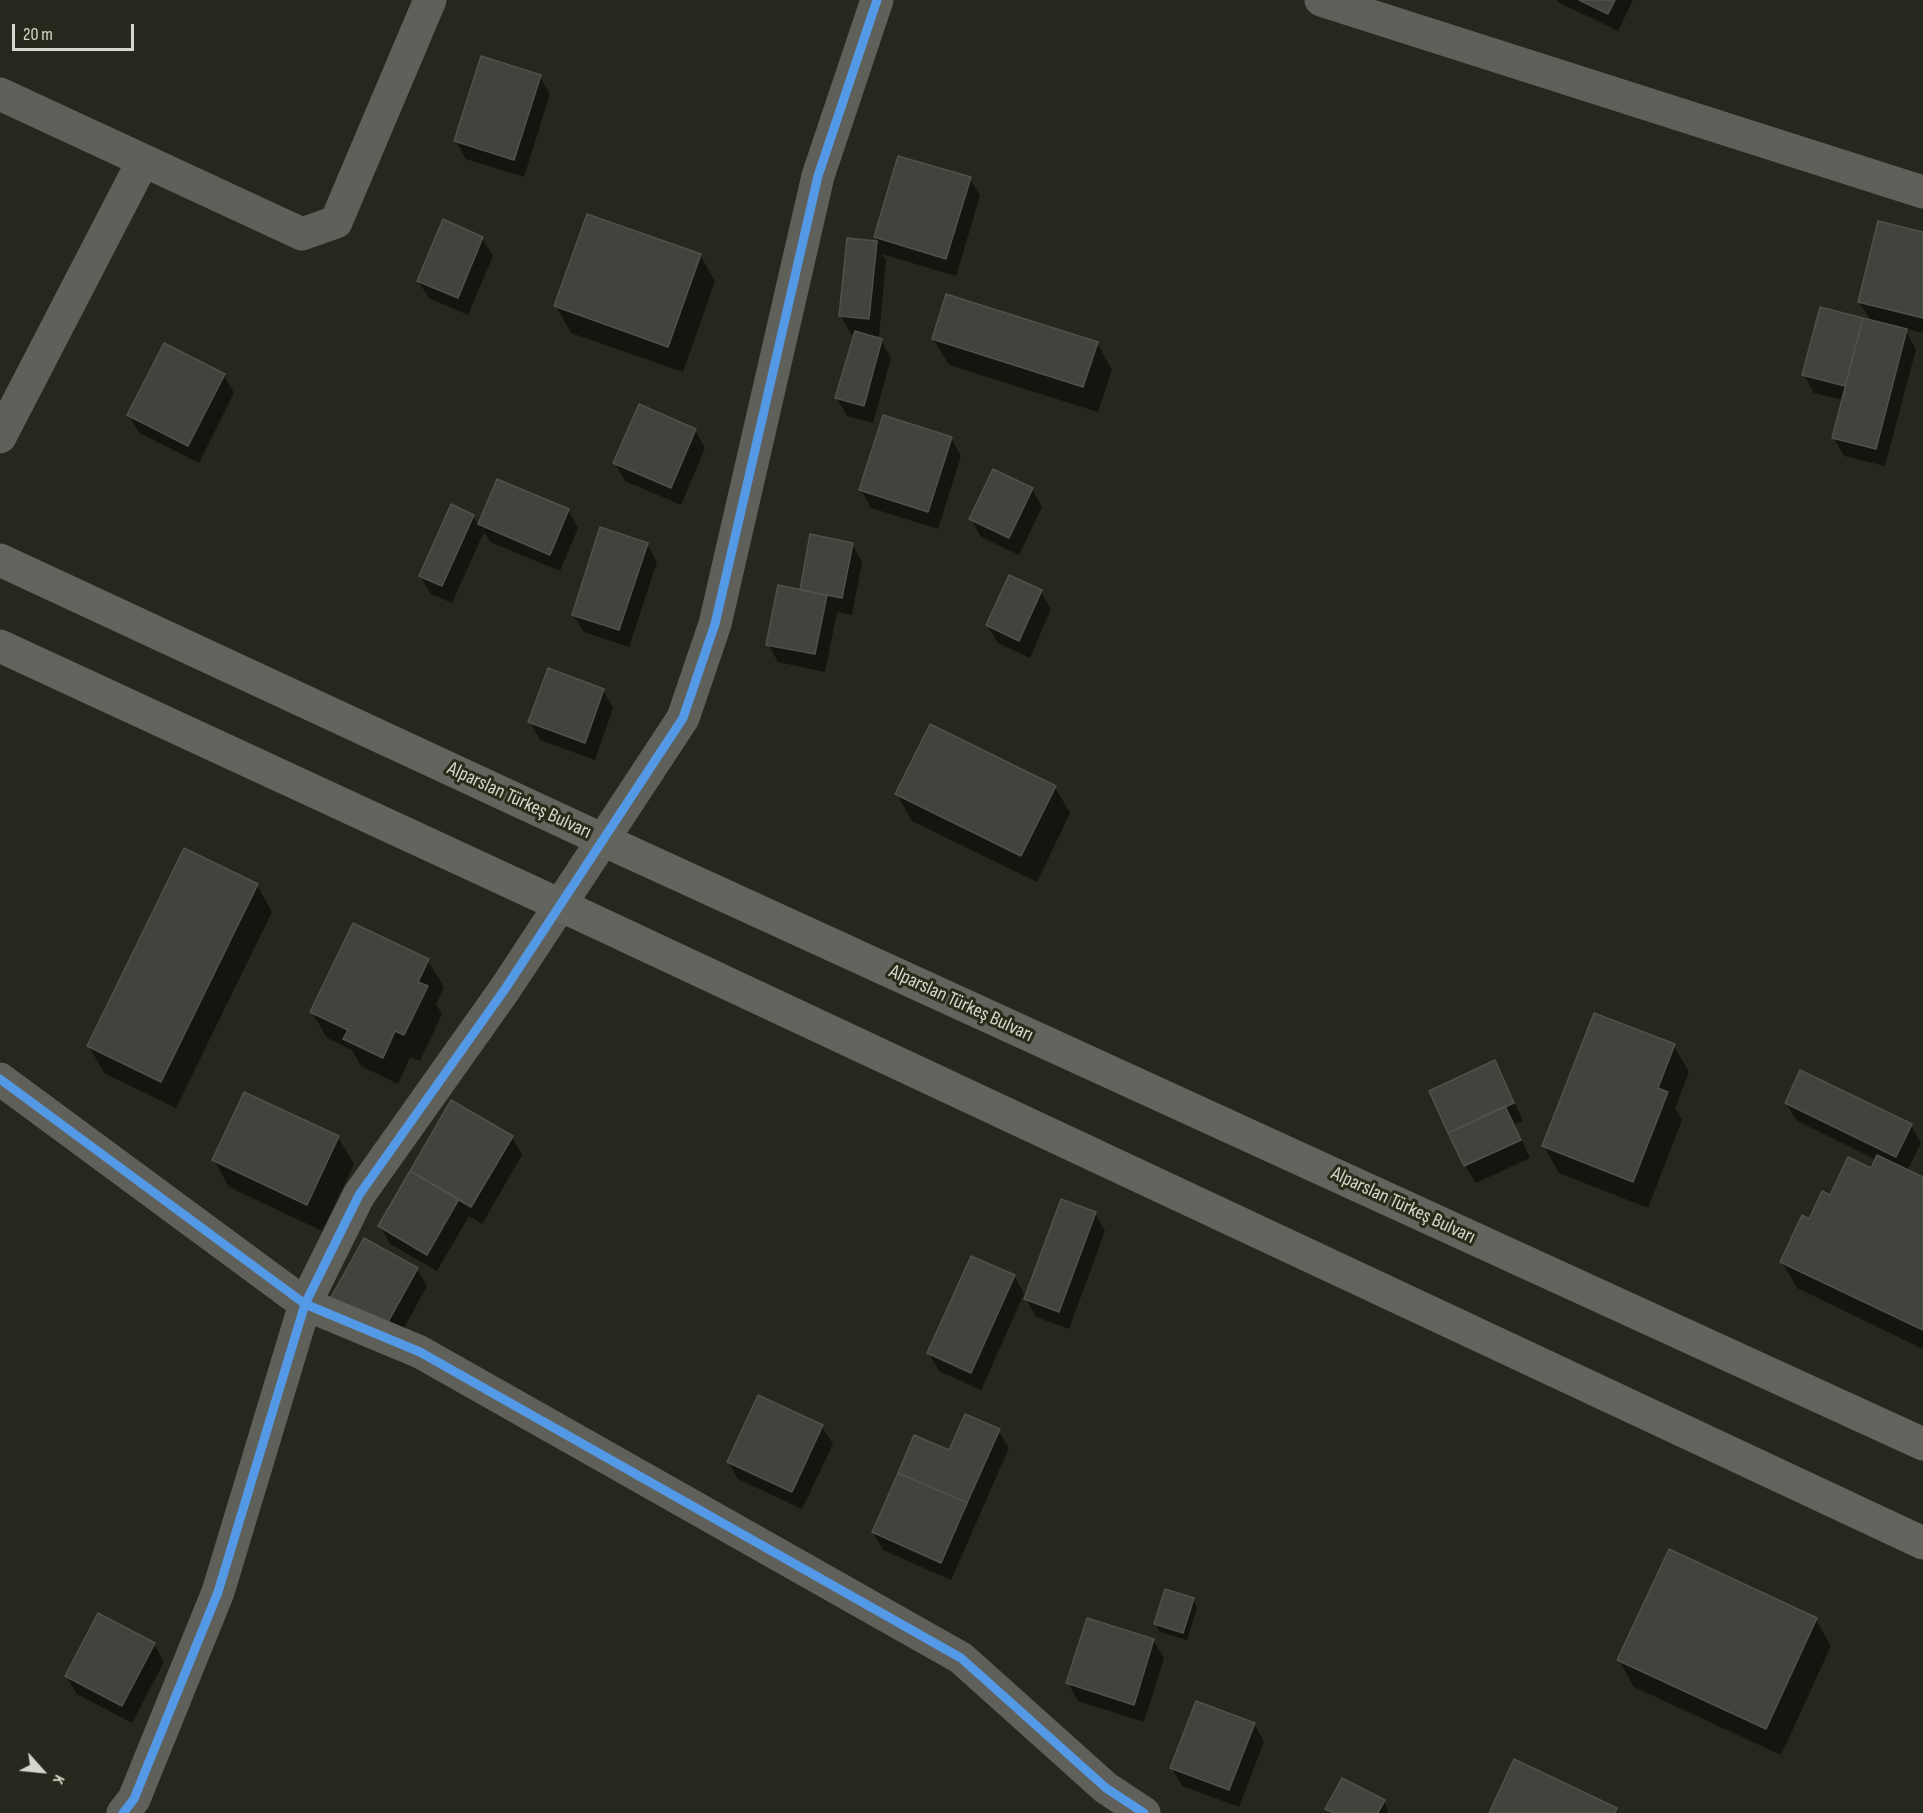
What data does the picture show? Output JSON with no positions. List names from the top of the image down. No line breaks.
{"streets":{"main road":["Alparslan Türkeş Bulvarı"]},"scale_bar":"20 m","north":"bottom right"}
